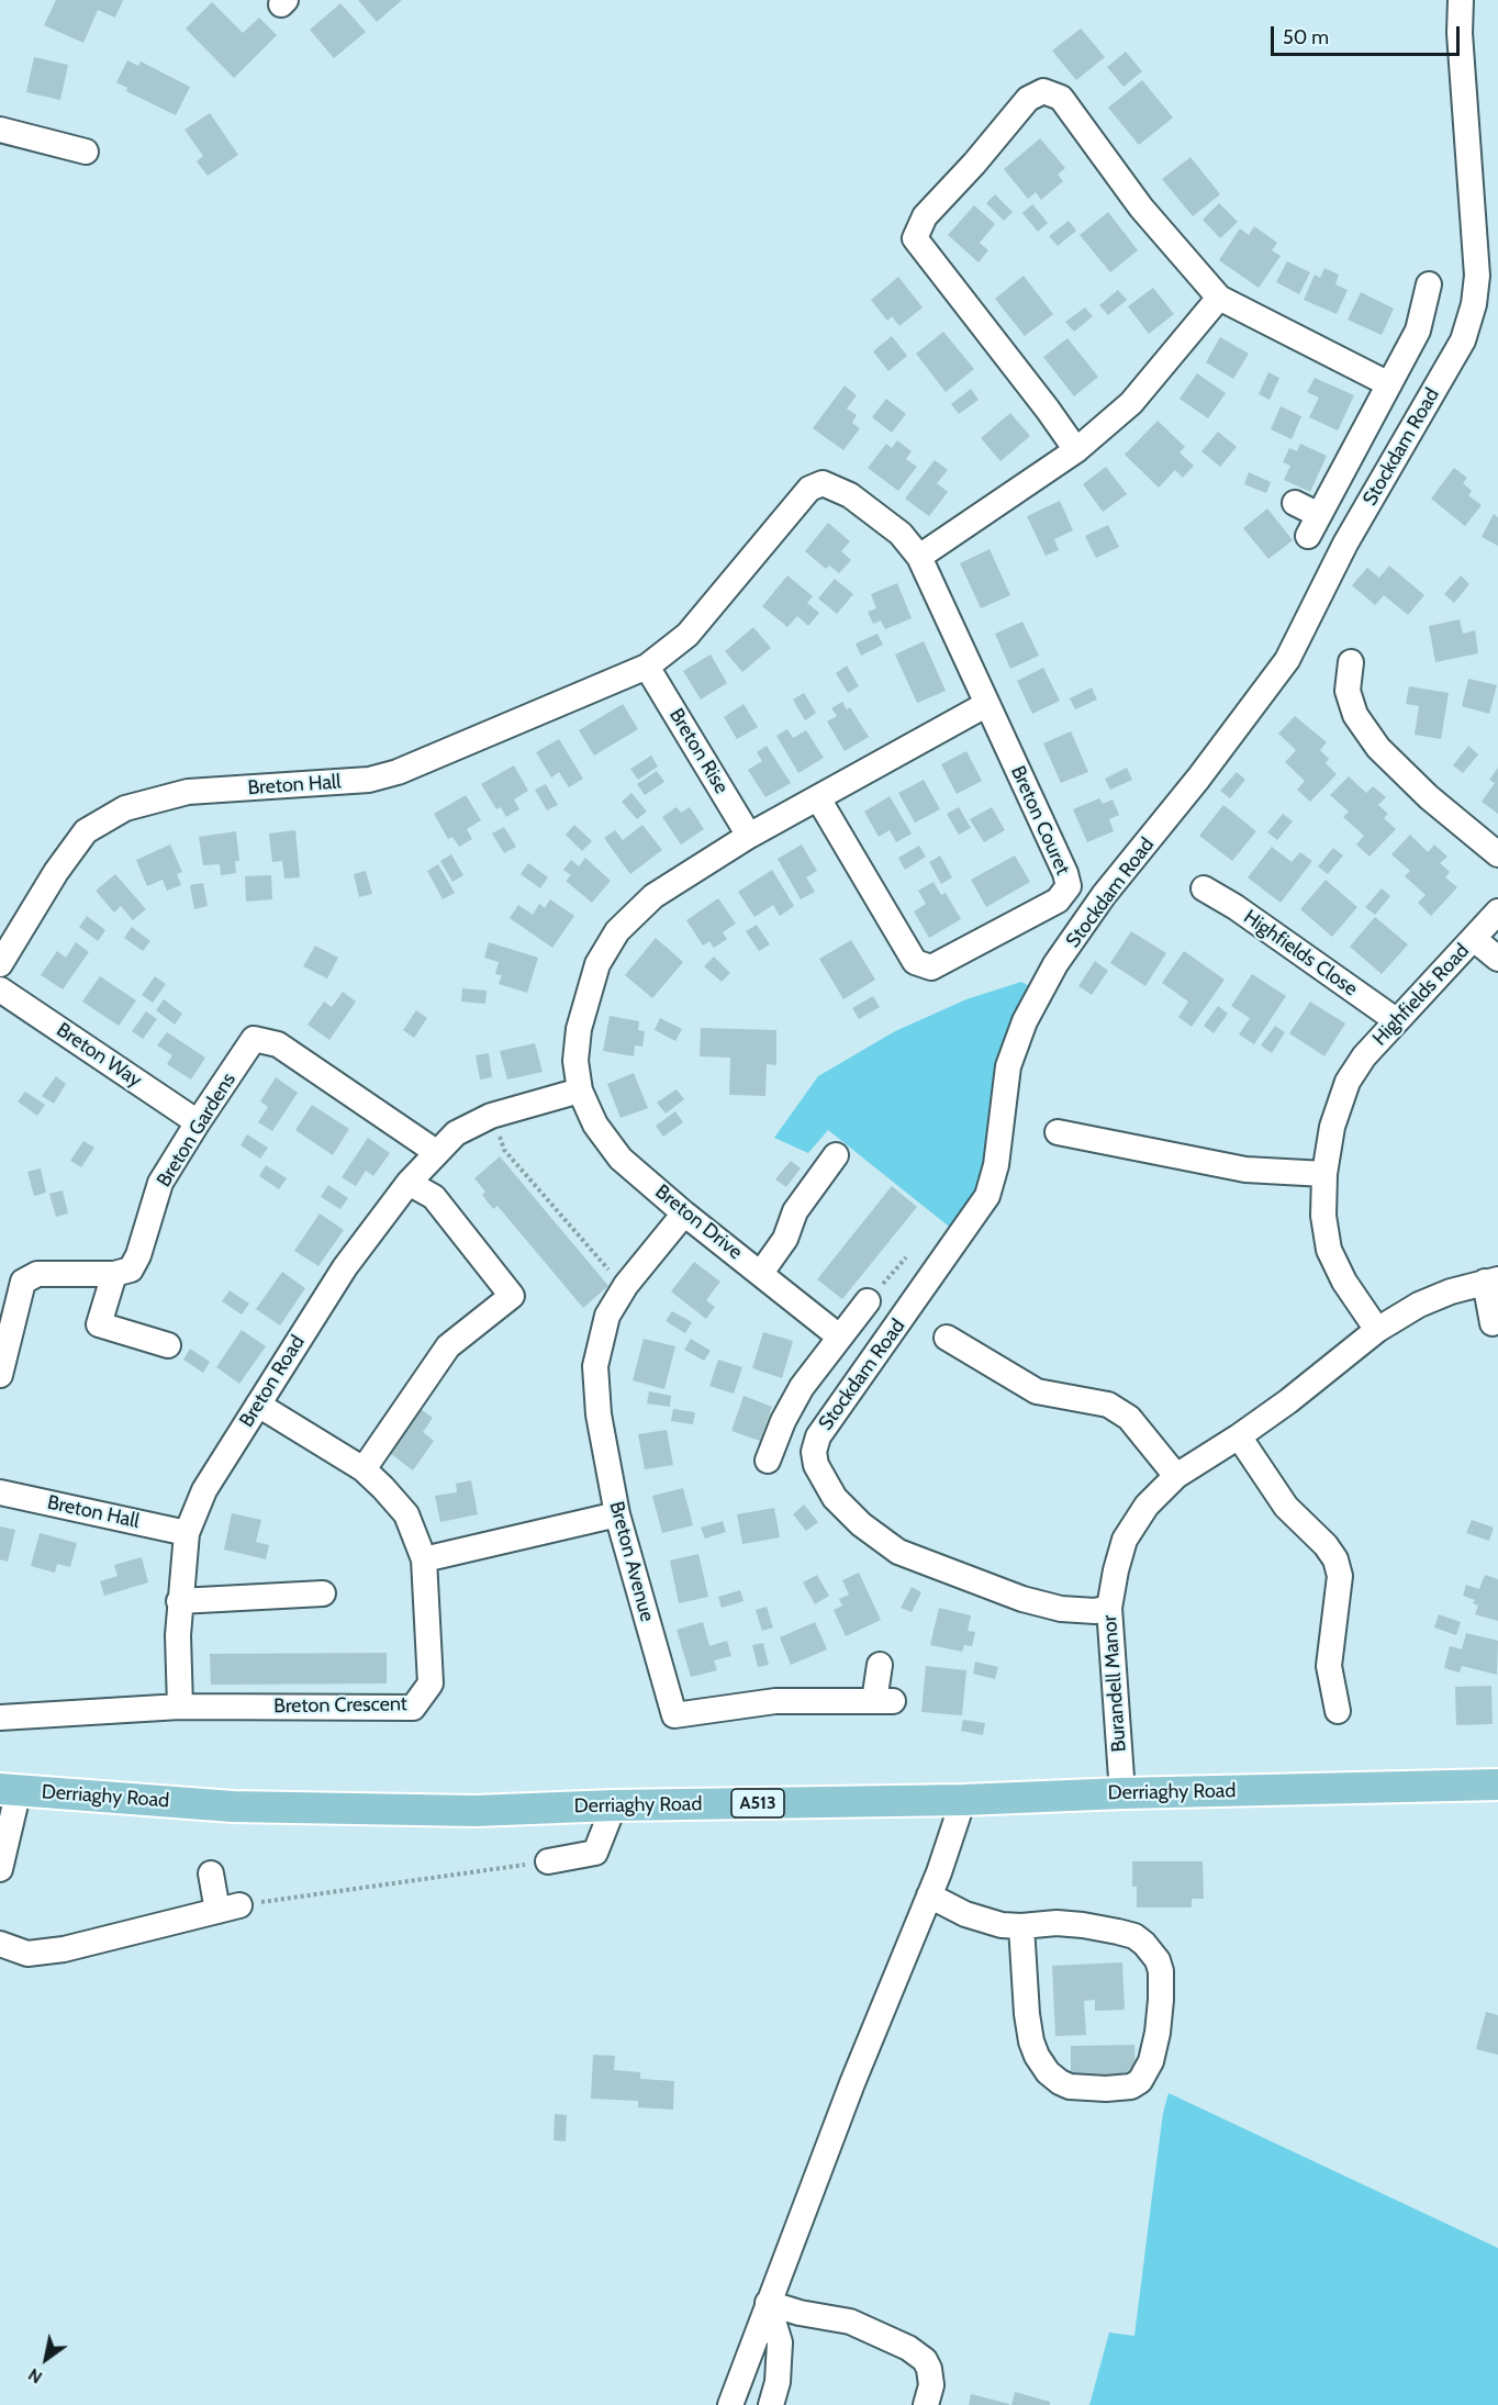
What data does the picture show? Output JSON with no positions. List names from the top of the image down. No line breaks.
{"streets":{"main road":["Derriaghy Road","A513"],"street":["Stockdam Road","Breton Rise","Breton Hall","Breton Couret","Highfields Close","Highfields Road","Breton Way","Breton Gardens","Breton Drive","Breton Road","Breton Avenue","Burandell Manor","Breton Crescent"]},"crossings":[["Stockdam Road","Burandell Manor"],["Breton Rise","Breton Hall"],["Breton Rise","Breton Drive"],["Breton Hall","Breton Road"],["Highfields Close","Highfields Road"],["Breton Way","Breton Gardens"],["Breton Gardens","Breton Road"],["Breton Drive","Breton Road"],["Breton Drive","Breton Avenue"],["Breton Road","Breton Crescent"],["Burandell Manor","Derriaghy Road"]],"scale_bar":"50 m","north":"bottom left"}
